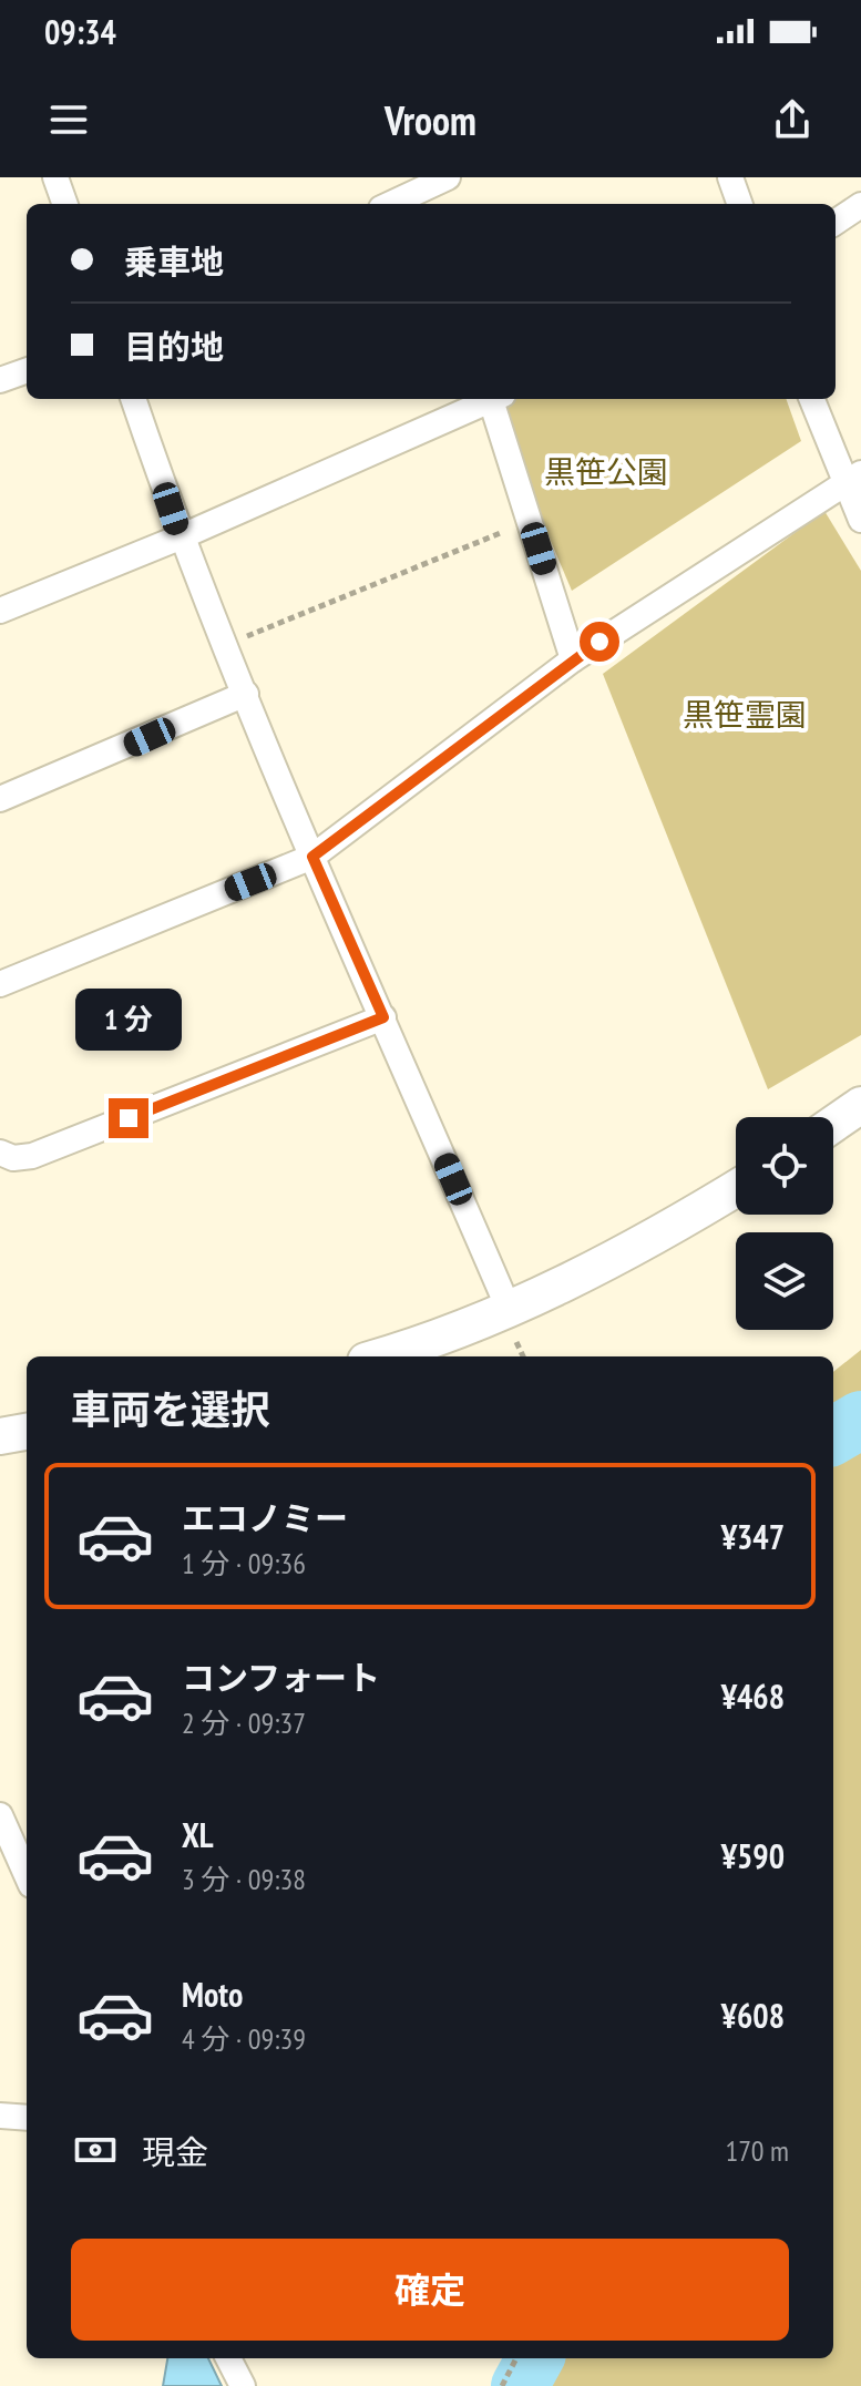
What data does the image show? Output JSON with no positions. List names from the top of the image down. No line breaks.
{"parks":["黒笹公園","黒笹霊園"],"page":{"status":"09:34","header":"Vroom","banner":["乗車地","目的地"],"bubble":"1 分","heading":"車両を選択","list":[{"name":"エコノミー","note":"1 分 · 09:36","value":"¥347"},{"name":"コンフォート","note":"2 分 · 09:37","value":"¥468"},{"name":"XL","note":"3 分 · 09:38","value":"¥590"},{"name":"Moto","note":"4 分 · 09:39","value":"¥608"}],"pay":["現金","170 m"],"buttons":"確定"}}
